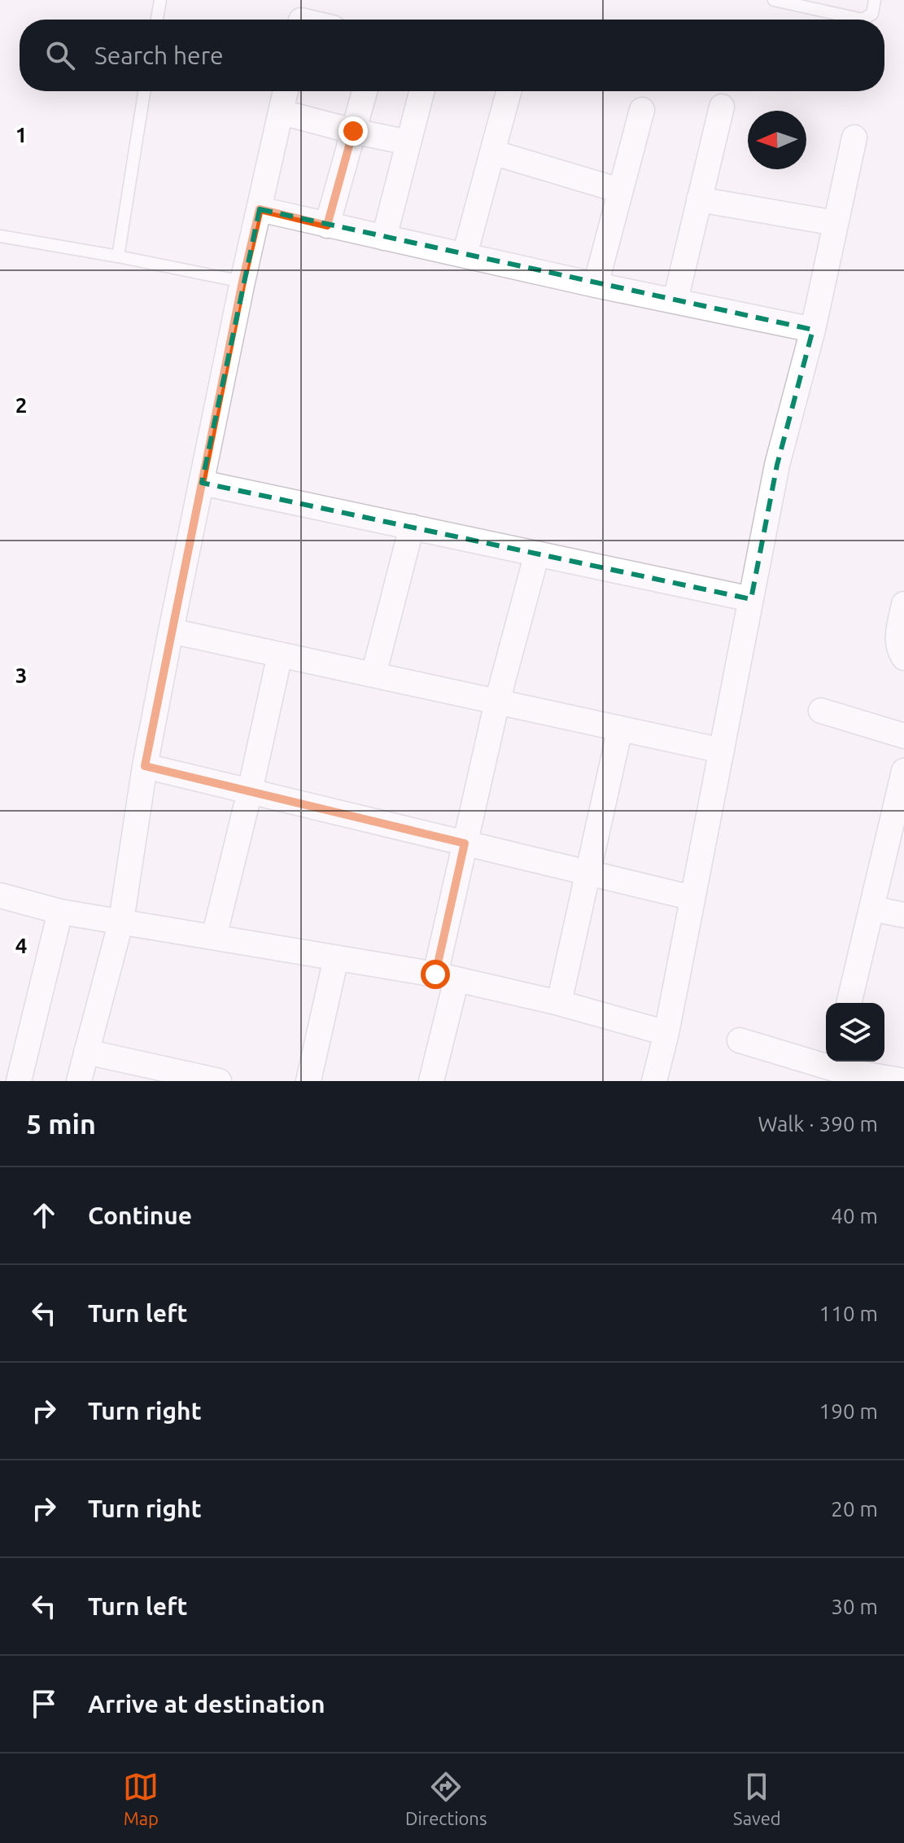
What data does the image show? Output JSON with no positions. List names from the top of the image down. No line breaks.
{"north":"left","page":{"search":"Search here","heading":["5 min","Walk · 390 m"],"list":[["Continue","40 m"],["Turn left","110 m"],["Turn right","190 m"],["Turn right","20 m"],["Turn left","30 m"],"Arrive at destination"],"nav":["Map","Directions","Saved"]},"grid":{"rows":["1","2","3","4"]}}
